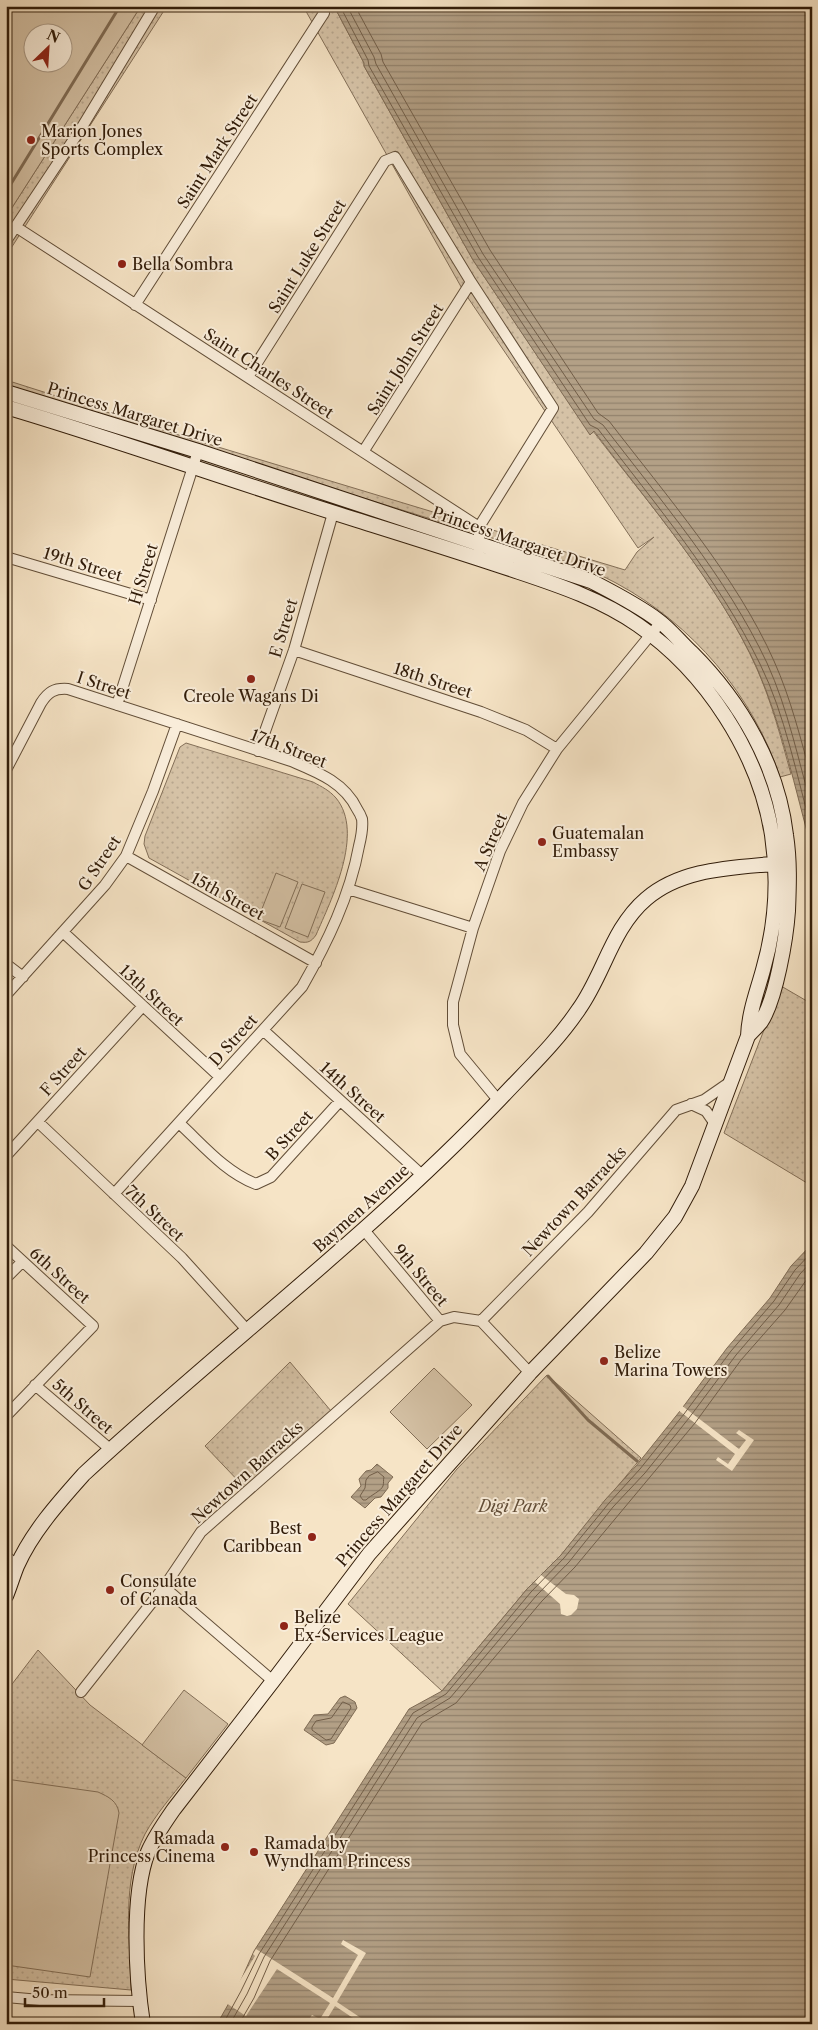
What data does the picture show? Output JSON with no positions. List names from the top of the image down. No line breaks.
{"streets":{"main road":["Princess Margaret Drive","Baymen Avenue"],"street":["Saint Mark Street","Saint Luke Street","Saint John Street","Saint Charles Street","19th Street","H Street","E Street","18th Street","I Street","17th Street","A Street","G Street","15th Street","13th Street","D Street","F Street","14th Street","B Street","Newtown Barracks","7th Street","6th Street","9th Street","5th Street"]},"crossings":[["Saint Mark Street","Saint Charles Street"],["Saint Luke Street","Saint John Street"],["Saint Luke Street","Saint Charles Street"],["Saint John Street","Saint Charles Street"],["Princess Margaret Drive","H Street"],["Princess Margaret Drive","E Street"],["Princess Margaret Drive","A Street"],["Princess Margaret Drive","Newtown Barracks"],["Princess Margaret Drive","Baymen Avenue"],["19th Street","H Street"],["H Street","I Street"],["E Street","18th Street"],["E Street","17th Street"],["18th Street","A Street"],["I Street","17th Street"],["I Street","G Street"],["17th Street","G Street"],["17th Street","D Street"],["A Street","Baymen Avenue"],["G Street","15th Street"],["G Street","13th Street"],["15th Street","D Street"],["13th Street","D Street"],["13th Street","F Street"],["D Street","14th Street"],["D Street","B Street"],["D Street","7th Street"],["F Street","7th Street"],["14th Street","B Street"],["14th Street","Baymen Avenue"],["Newtown Barracks","9th Street"],["Baymen Avenue","7th Street"],["Baymen Avenue","9th Street"],["Baymen Avenue","5th Street"],["6th Street","5th Street"]],"parks":["Digi Park"],"places":["Marion Jones Sports Complex","Bella Sombra","Creole Wagans Di","Guatemalan Embassy","Belize Marina Towers","Best Caribbean","Consulate of Canada","Belize Ex-Services League","Ramada Princess Cinema","Ramada by Wyndham Princess"],"scale_bar":"50 m","north":"top right"}
